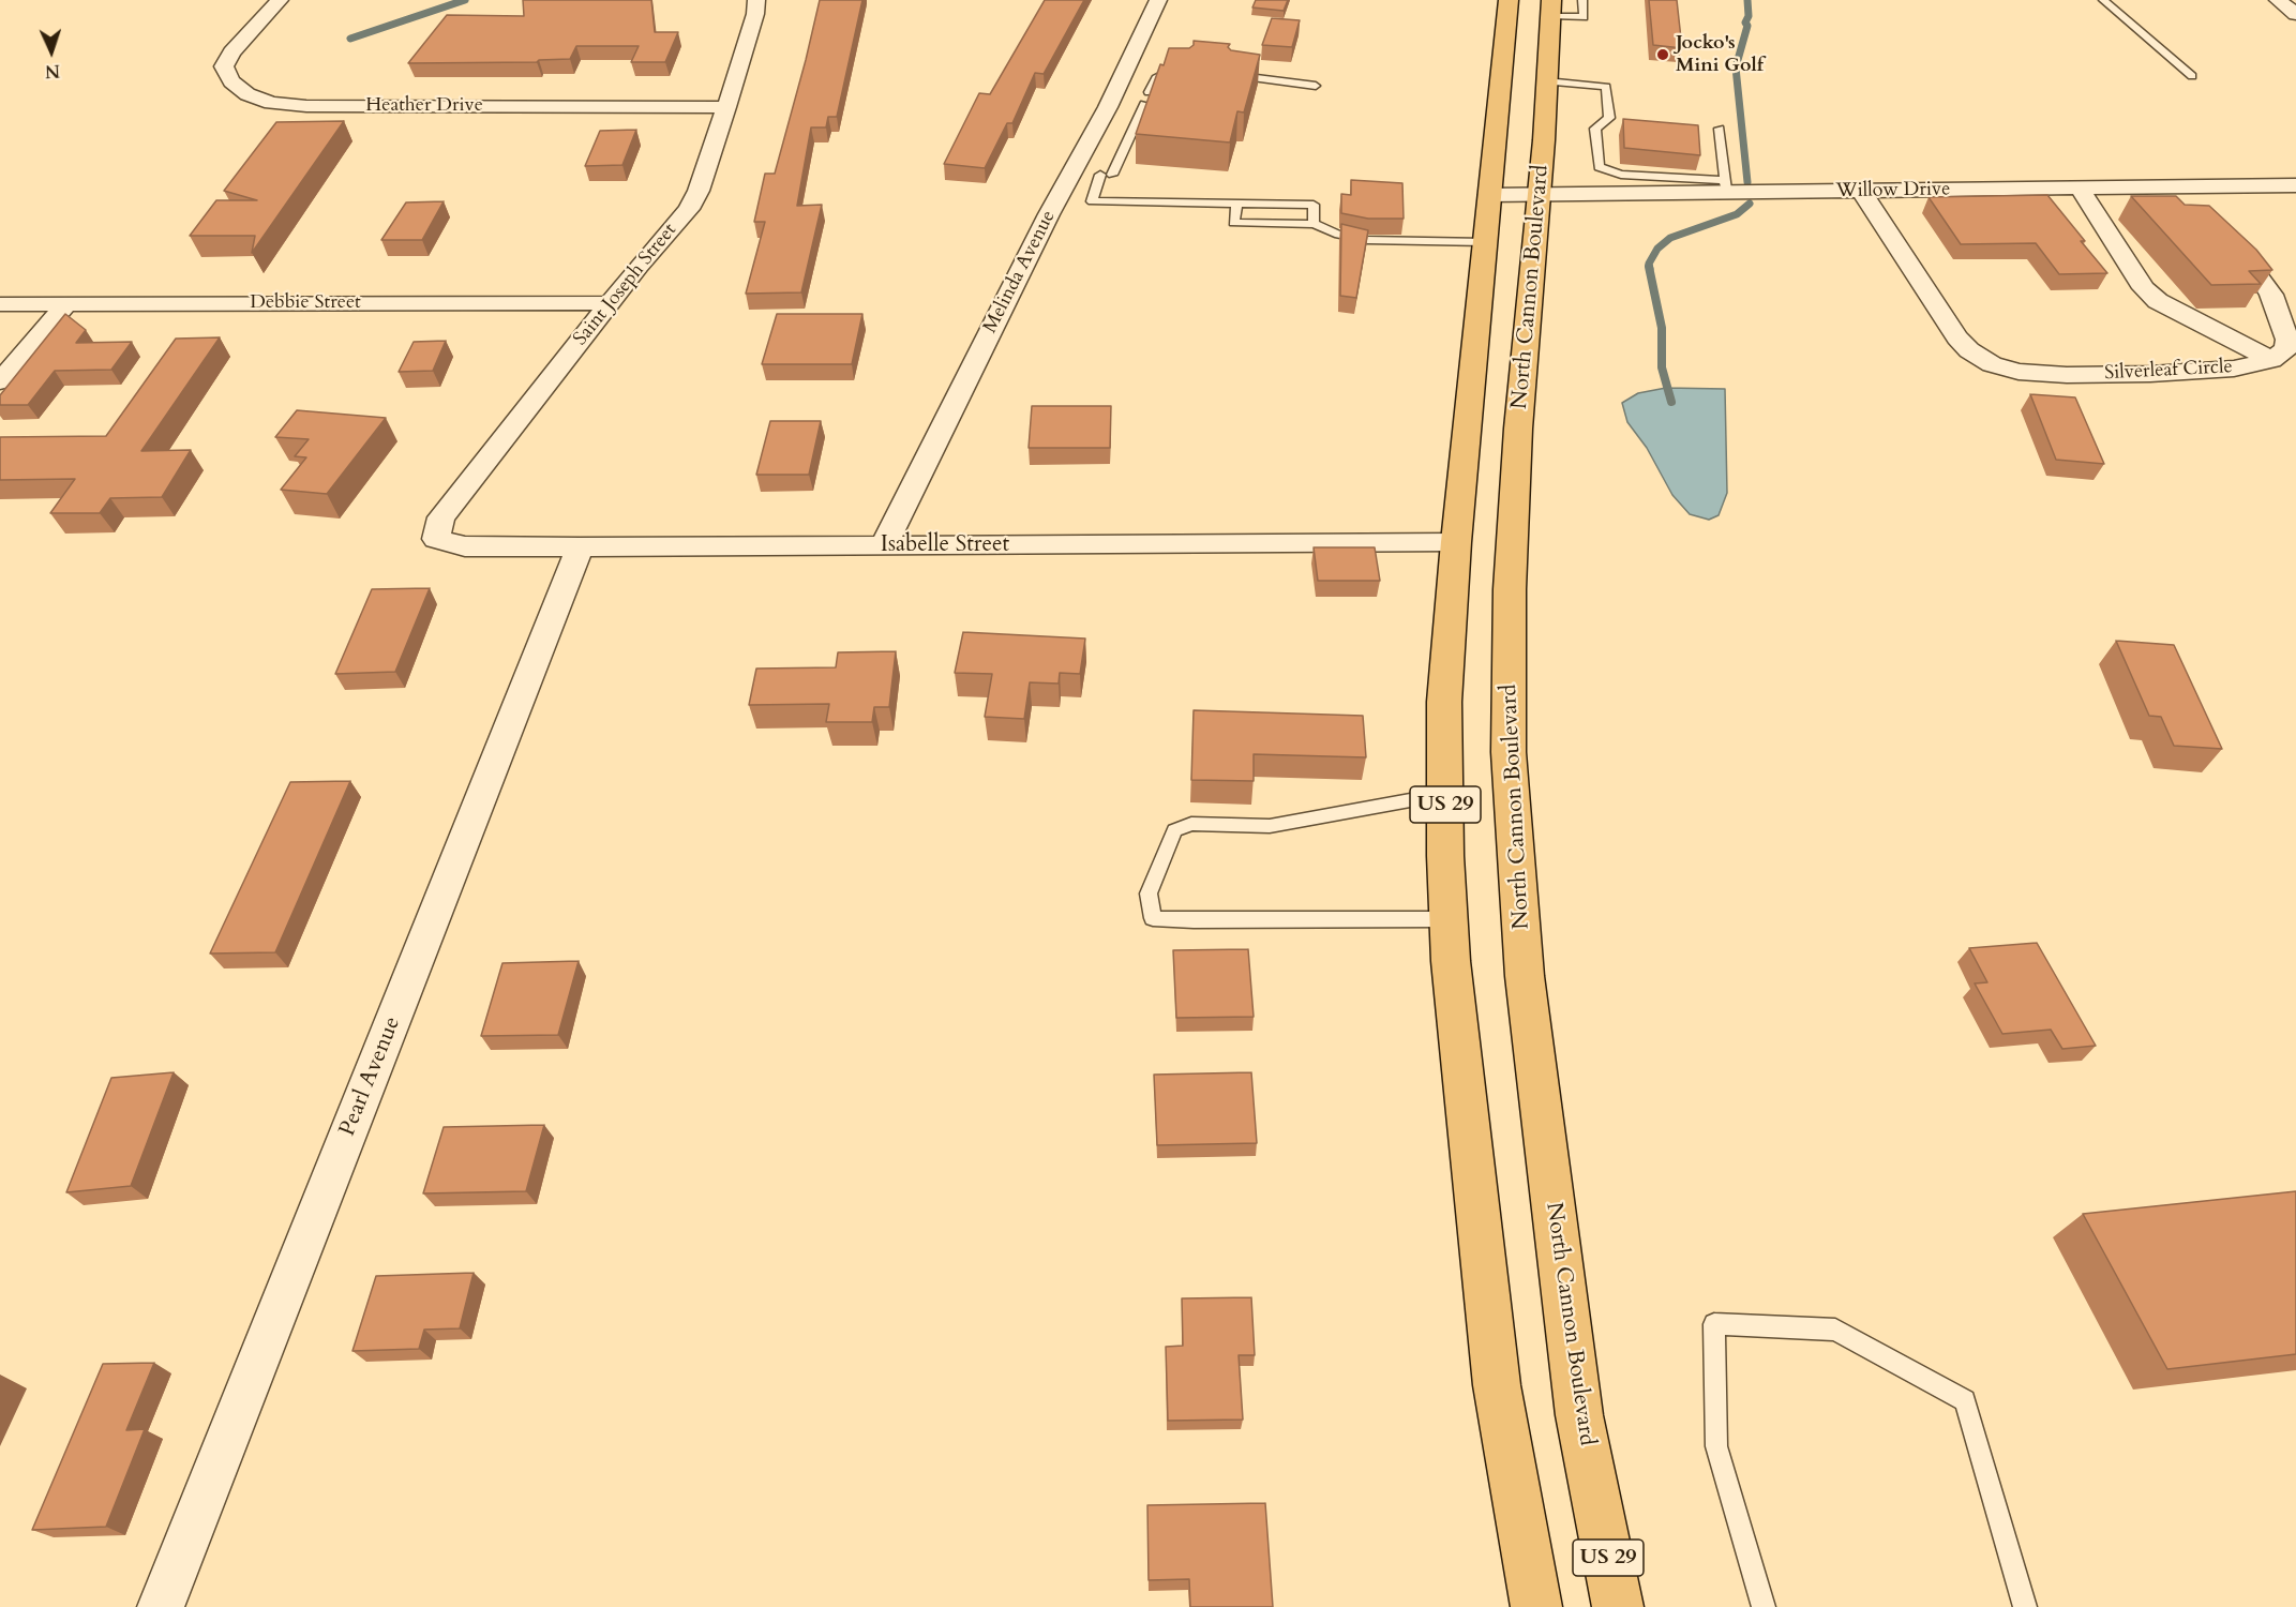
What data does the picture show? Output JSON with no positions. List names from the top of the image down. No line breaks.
{"streets":{"main road":["North Cannon Boulevard","US 29"],"street":["Heather Drive","Willow Drive","Melinda Avenue","Saint Joseph Street","Debbie Street","Silverleaf Circle","Isabelle Street","Pearl Avenue"]},"crossings":[["Heather Drive","Saint Joseph Street"],["Willow Drive","North Cannon Boulevard"],["Willow Drive","Silverleaf Circle"],["Willow Drive","US 29"],["Melinda Avenue","Isabelle Street"],["Saint Joseph Street","Debbie Street"],["Saint Joseph Street","Isabelle Street"],["Isabelle Street","US 29"],["Isabelle Street","Pearl Avenue"]],"places":["Jocko's Mini Golf"],"north":"bottom"}
